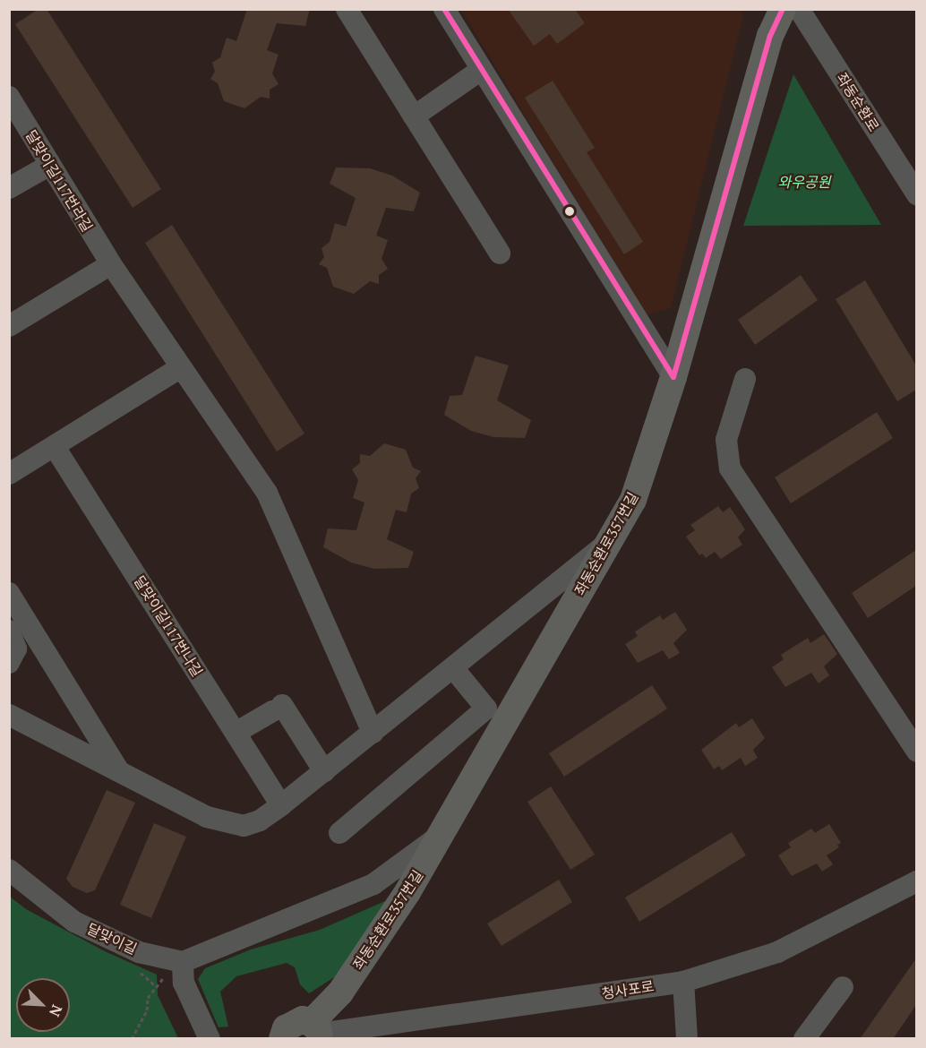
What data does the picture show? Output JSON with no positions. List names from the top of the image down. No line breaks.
{"streets":{"main road":["좌동순환로357번길"],"street":["좌동순환로","달맞이길117번라길","달맞이길117번나길","달맞이길","청사포로"]},"crossings":[["좌동순환로357번길","청사포로"]],"parks":["와우공원"],"north":"bottom right"}
